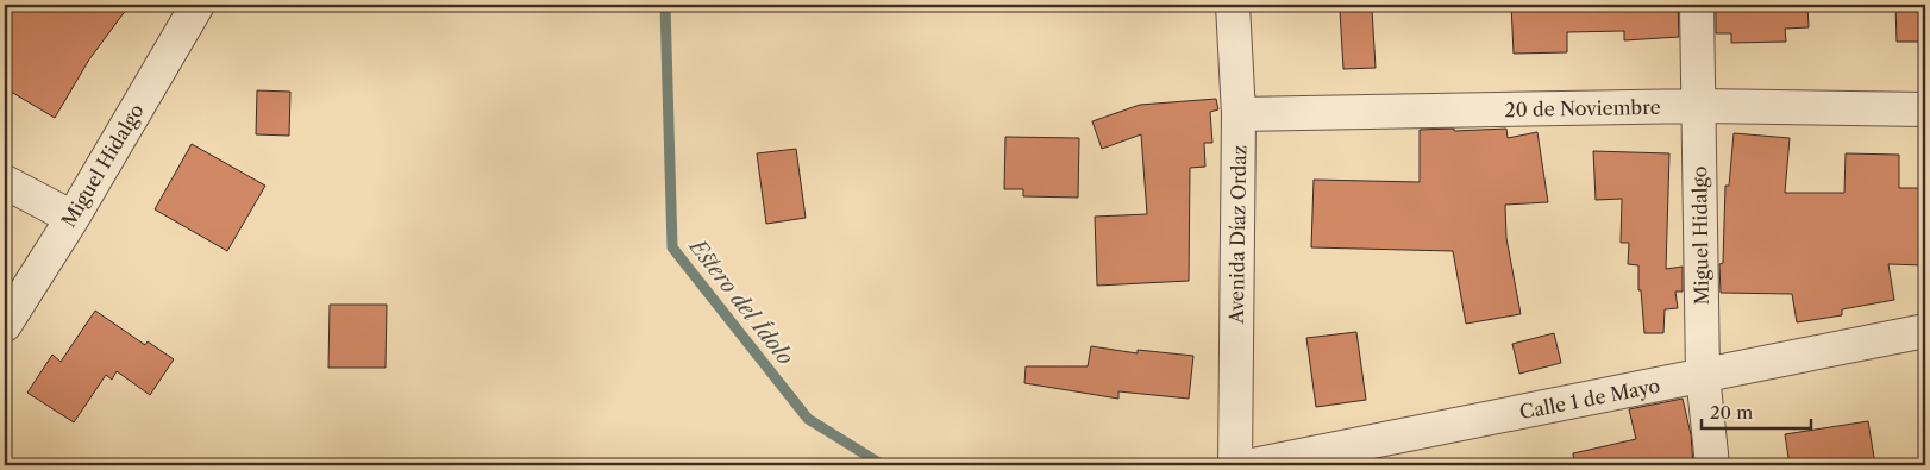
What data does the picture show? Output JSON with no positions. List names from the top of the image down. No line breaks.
{"streets":{"street":["20 de Noviembre","Miguel Hidalgo","Avenida Díaz Ordaz","Calle 1 de Mayo"]},"crossings":[["20 de Noviembre","Miguel Hidalgo"],["20 de Noviembre","Avenida Díaz Ordaz"],["Miguel Hidalgo","Calle 1 de Mayo"]],"water":["Estero del Ídolo"],"scale_bar":"20 m"}
